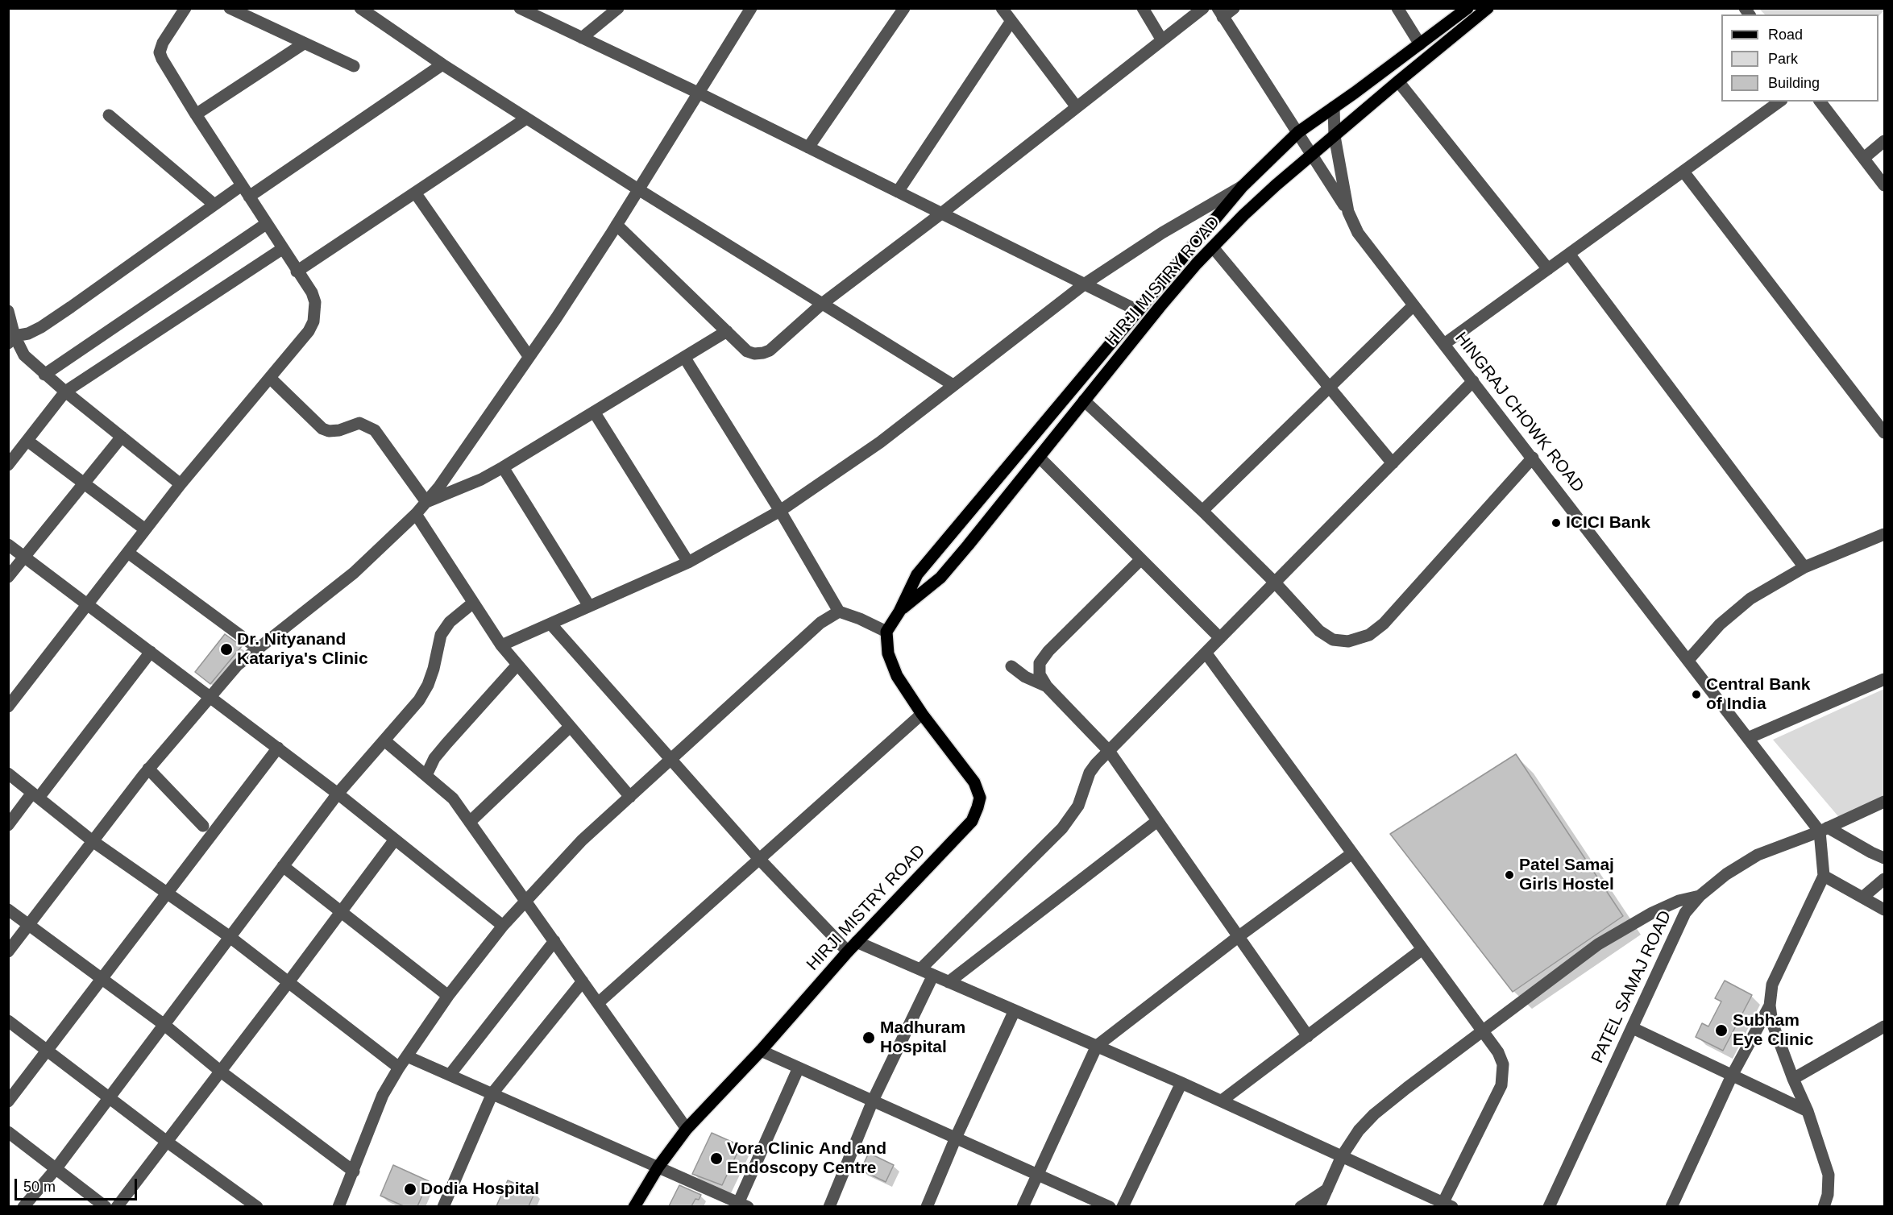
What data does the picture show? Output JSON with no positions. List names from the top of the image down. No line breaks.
{"streets":{"main road":["HIRJI MISTRY ROAD"],"street":["HINGRAJ CHOWK ROAD","PATEL SAMAJ ROAD"]},"crossings":[["HIRJI MISTRY ROAD","HINGRAJ CHOWK ROAD"],["HINGRAJ CHOWK ROAD","PATEL SAMAJ ROAD"]],"places":["ICICI Bank","Dr. Nityanand Katariya's Clinic","Central Bank of India","Patel Samaj Girls Hostel","Subham Eye Clinic","Madhuram Hospital","Vora Clinic And and Endoscopy Centre","Dodia Hospital"],"legend":["Road","Park","Building"],"scale_bar":"50 m"}
